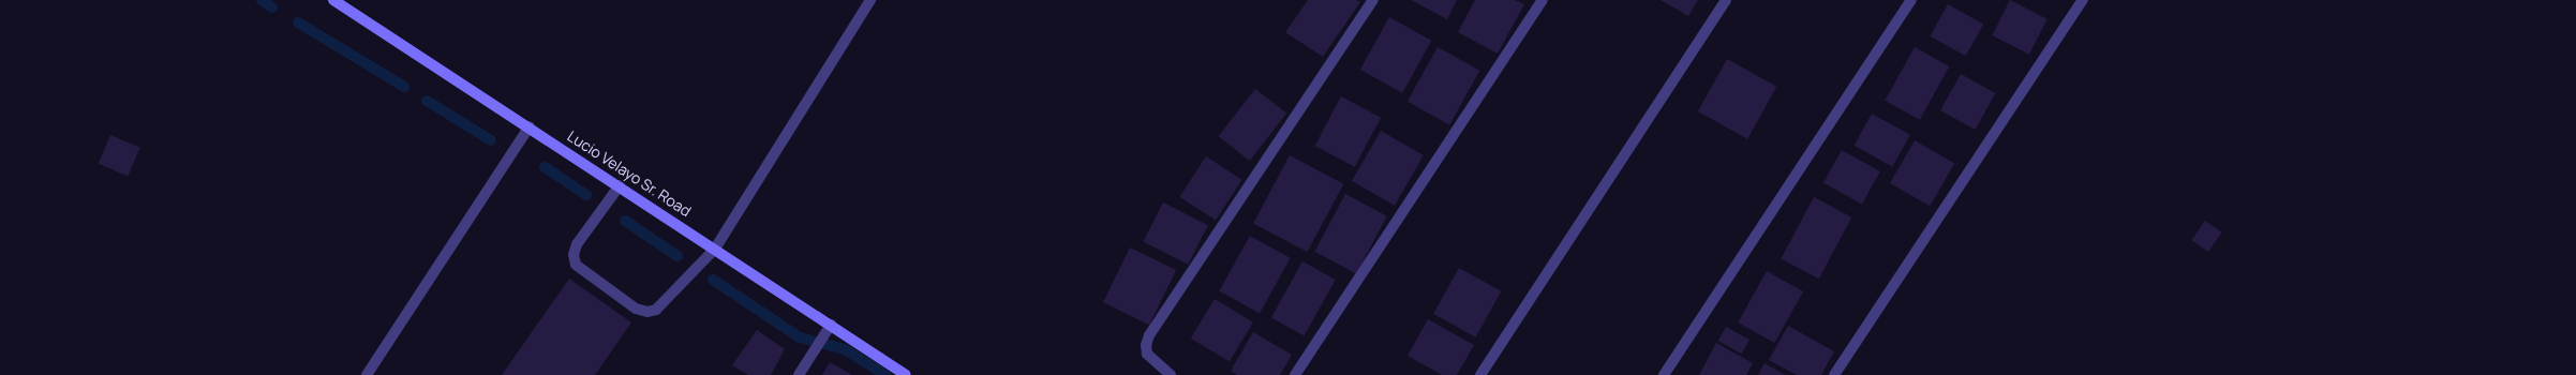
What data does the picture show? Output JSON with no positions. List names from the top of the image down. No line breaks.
{"streets":{"main road":["Lucio Velayo Sr. Road"]}}
